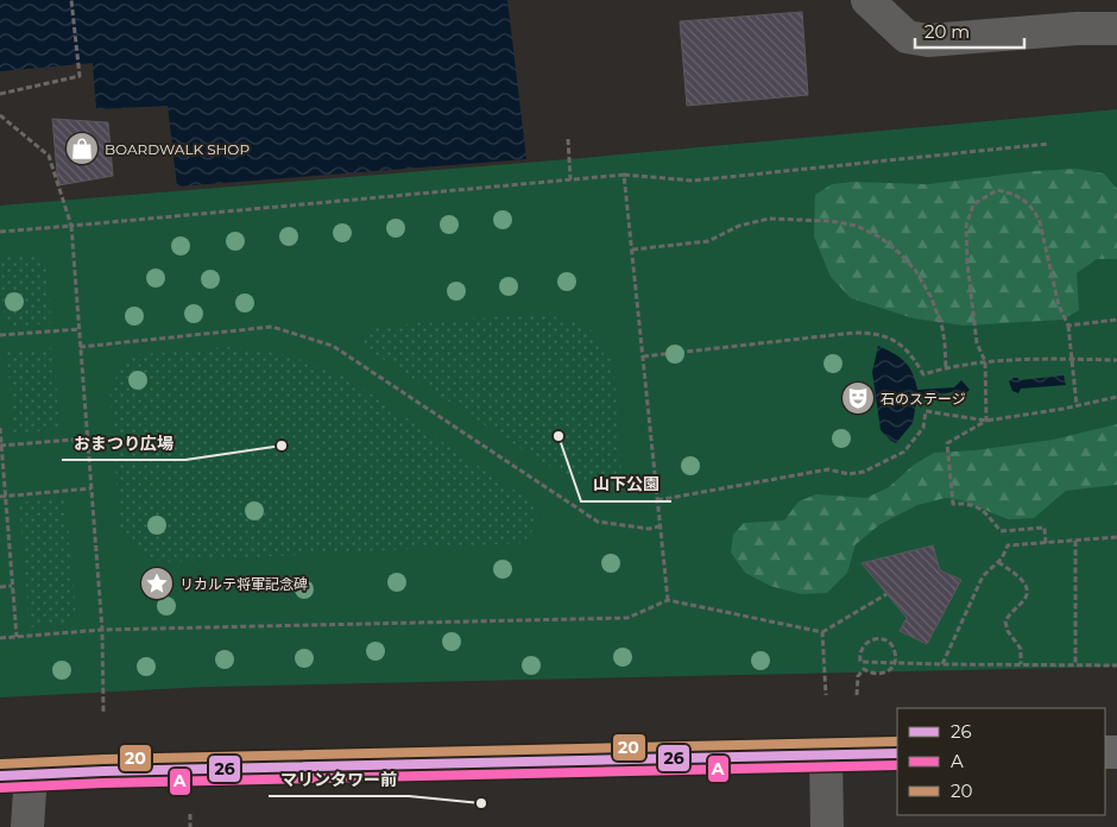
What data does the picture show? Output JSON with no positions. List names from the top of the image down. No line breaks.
{"places":{"shop":["BOARDWALK SHOP"],"theatre":["石のステージ"],"other":["山下公園","おまつり広場","マリンタワー前"],"place":["リカルテ将軍記念碑"]},"lines":["transit line 20","transit line 26","transit line A"],"legend":["26","A","20"],"scale_bar":"20 m"}
